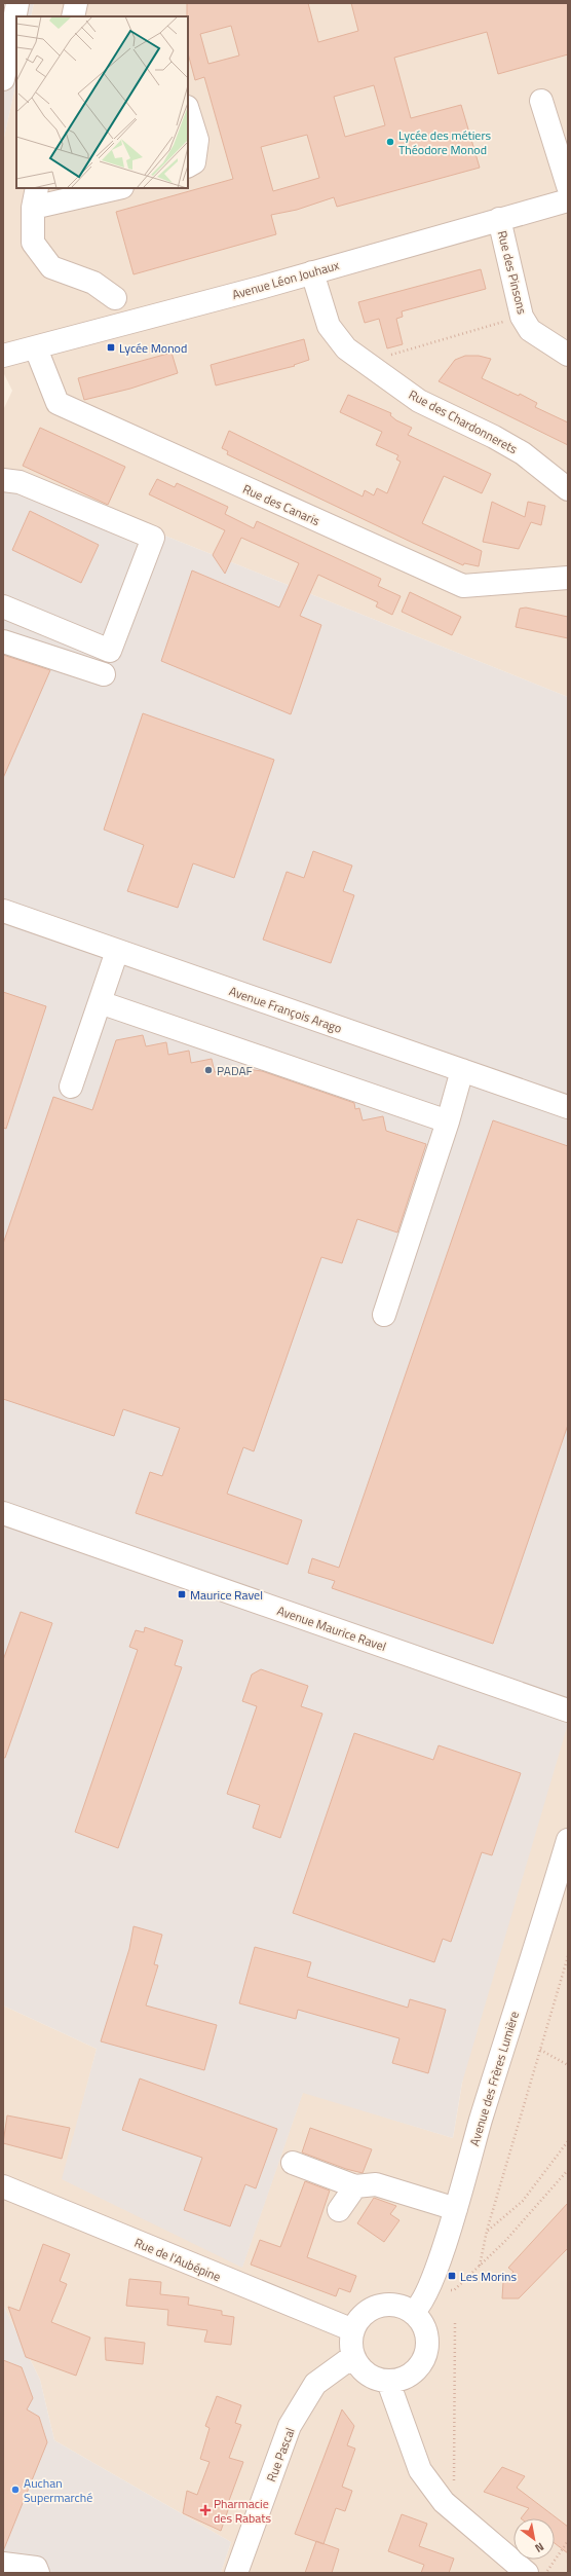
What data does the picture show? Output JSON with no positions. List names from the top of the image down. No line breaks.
{"streets":{"street":["Rue des Pinsons","Avenue Léon Jouhaux","Rue des Chardonnerets","Rue des Canaris","Avenue François Arago","Avenue Maurice Ravel","Avenue des Frères Lumière","Rue de l'Aubépine","Rue Pascal"]},"crossings":[["Rue des Pinsons","Avenue Léon Jouhaux"],["Avenue Léon Jouhaux","Rue des Chardonnerets"],["Avenue Léon Jouhaux","Rue des Canaris"],["Avenue des Frères Lumière","Rue de l'Aubépine"],["Avenue des Frères Lumière","Rue Pascal"],["Rue de l'Aubépine","Rue Pascal"]],"places":{"other":["Lycée des métiers Théodore Monod","PADAF","Auchan Supermarché"],"transit":["Lycée Monod","Maurice Ravel","Les Morins"],"health":["Pharmacie des Rabats"]},"north":"bottom right"}
